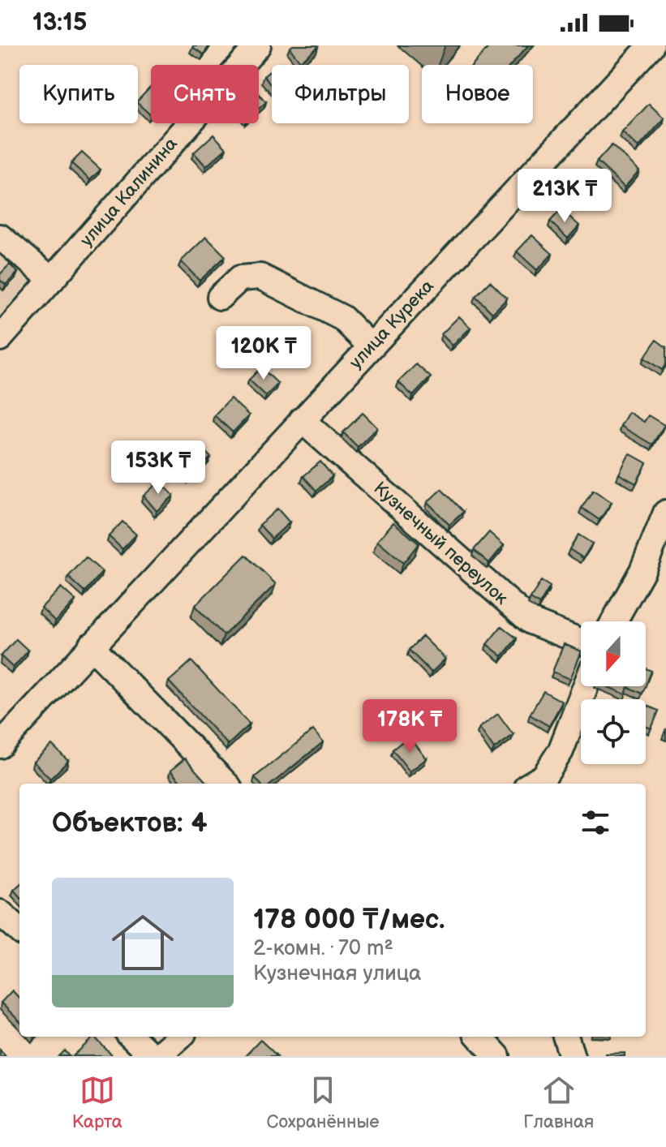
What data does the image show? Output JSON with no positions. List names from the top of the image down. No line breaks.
{"streets":{"street":["улица Калинина","улица Курека","Кузнечный переулок"]},"crossings":[["улица Курека","Кузнечный переулок"]],"north":"bottom","page":{"status":"13:15","chip":["Купить","Снять","Фильтры","Новое"],"price":["213K ₸","120K ₸","153K ₸","178K ₸"],"heading":"Объектов: 4","list":[{"name":"178 000 ₸/мес.","note":"2-комн. · 70 m² · Кузнечная улица"}],"tabs":["Карта","Сохранённые","Главная"]}}
